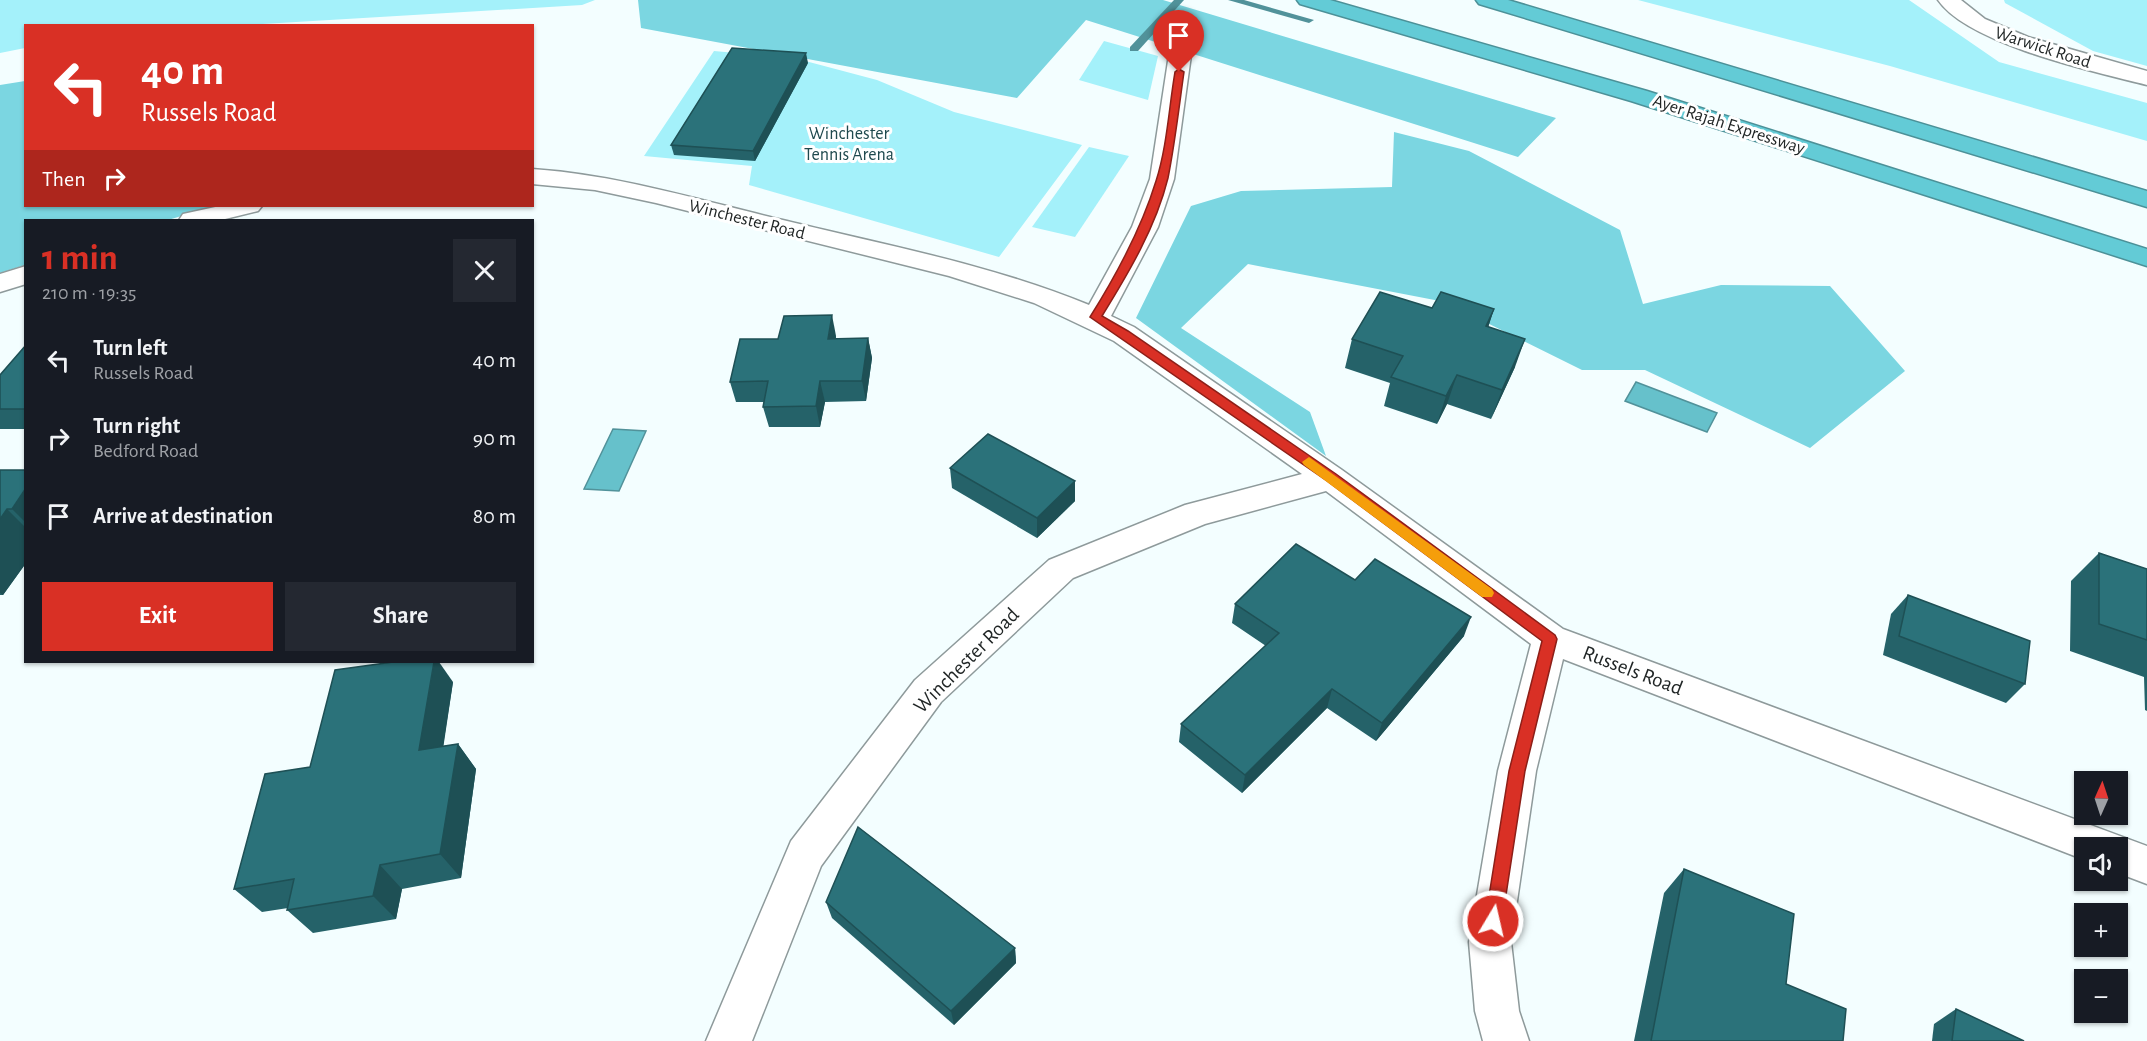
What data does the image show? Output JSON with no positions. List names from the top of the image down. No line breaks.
{"streets":{"highway":["Ayer Rajah Expressway"],"street":["Warwick Road","Winchester Road","Russels Road"]},"crossings":[["Winchester Road","Russels Road"]],"parks":["Winchester Tennis Arena"],"north":"top","page":{"turn":["40 m","Russels Road"],"then":"Then","heading":["1 min","210 m · 19:35"],"list":[{"name":"Turn left","note":"Russels Road","value":"40 m"},{"name":"Turn right","note":"Bedford Road","value":"90 m"},{"name":"Arrive at destination","value":"80 m"}],"buttons":["Exit","Share"],"map_buttons":["+","−"]}}
